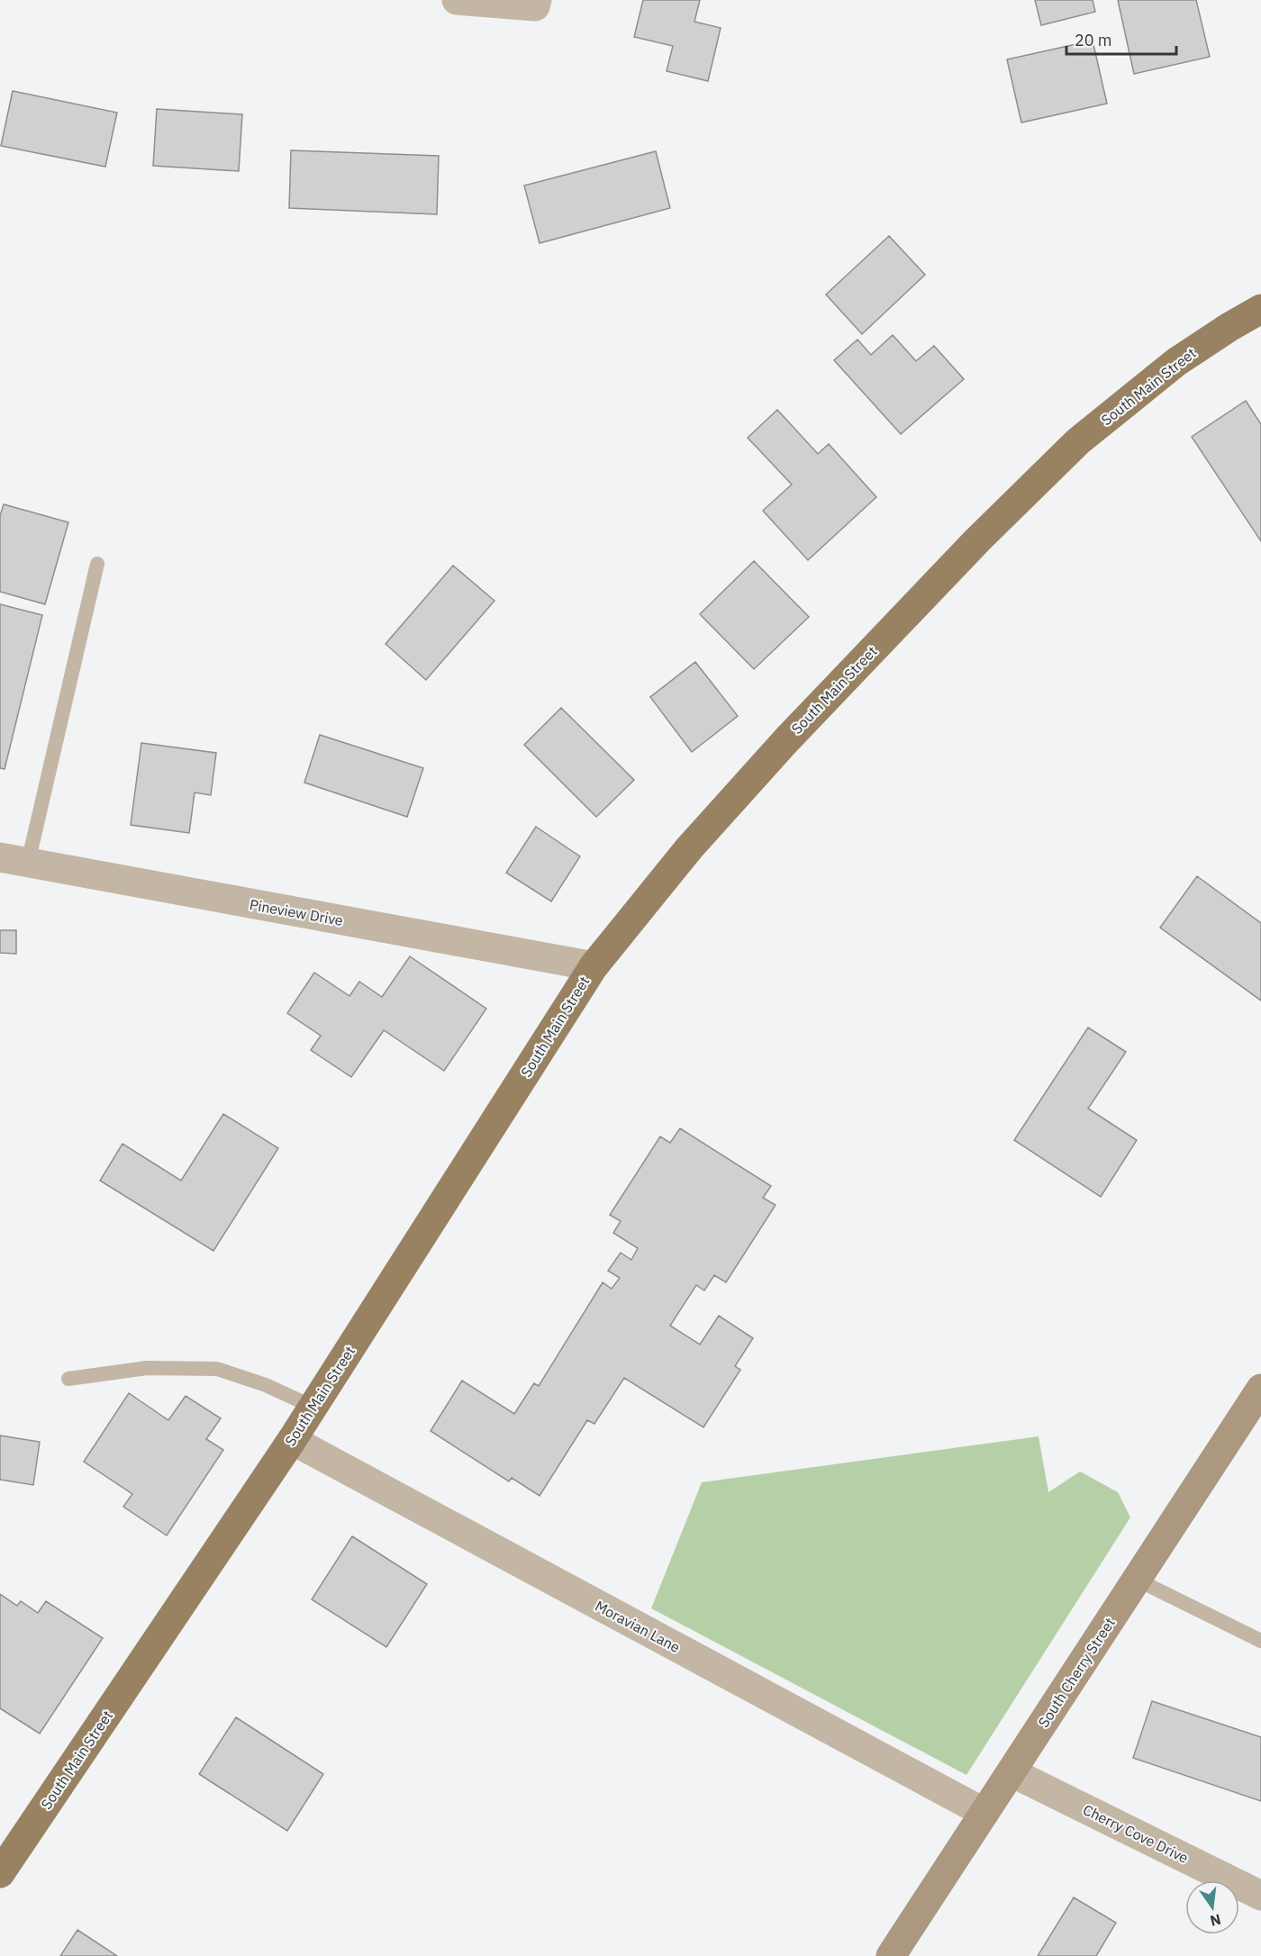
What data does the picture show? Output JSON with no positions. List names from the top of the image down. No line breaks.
{"streets":{"main road":["South Main Street","South Cherry Street"],"street":["Pineview Drive","Moravian Lane","Cherry Cove Drive"]},"crossings":[["South Main Street","Pineview Drive"],["South Main Street","Moravian Lane"],["Moravian Lane","South Cherry Street"],["South Cherry Street","Cherry Cove Drive"]],"scale_bar":"20 m","north":"bottom"}
